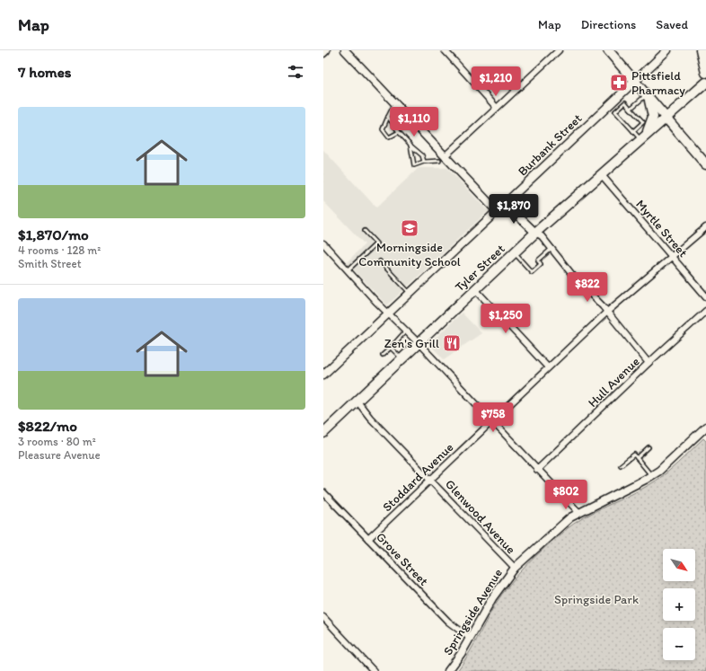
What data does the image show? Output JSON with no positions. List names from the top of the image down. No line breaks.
{"streets":{"main road":["Tyler Street"],"street":["Burbank Street","Myrtle Street","Hull Avenue","Stoddard Avenue","Glenwood Avenue","Grove Street","Springside Avenue"]},"crossings":[["Myrtle Street","Tyler Street"],["Myrtle Street","Stoddard Avenue"],["Tyler Street","Glenwood Avenue"],["Stoddard Avenue","Glenwood Avenue"],["Stoddard Avenue","Grove Street"],["Glenwood Avenue","Springside Avenue"],["Grove Street","Springside Avenue"]],"parks":["Springside Park"],"places":{"pharmacy":["Pittsfield Pharmacy"],"school or university":["Morningside Community School"],"restaurant":["Zen's Grill"]},"north":"bottom right","page":{"header":"Map","nav":["Map","Directions","Saved"],"heading":"7 homes","price":["$1,210","$1,110","$1,870","$822","$1,250","$758","$802"],"list":[{"name":"$1,870/mo","note":"4 rooms · 128 m² · Smith Street"},{"name":"$822/mo","note":"3 rooms · 80 m² · Pleasure Avenue"}],"map_buttons":["+","−"]}}
